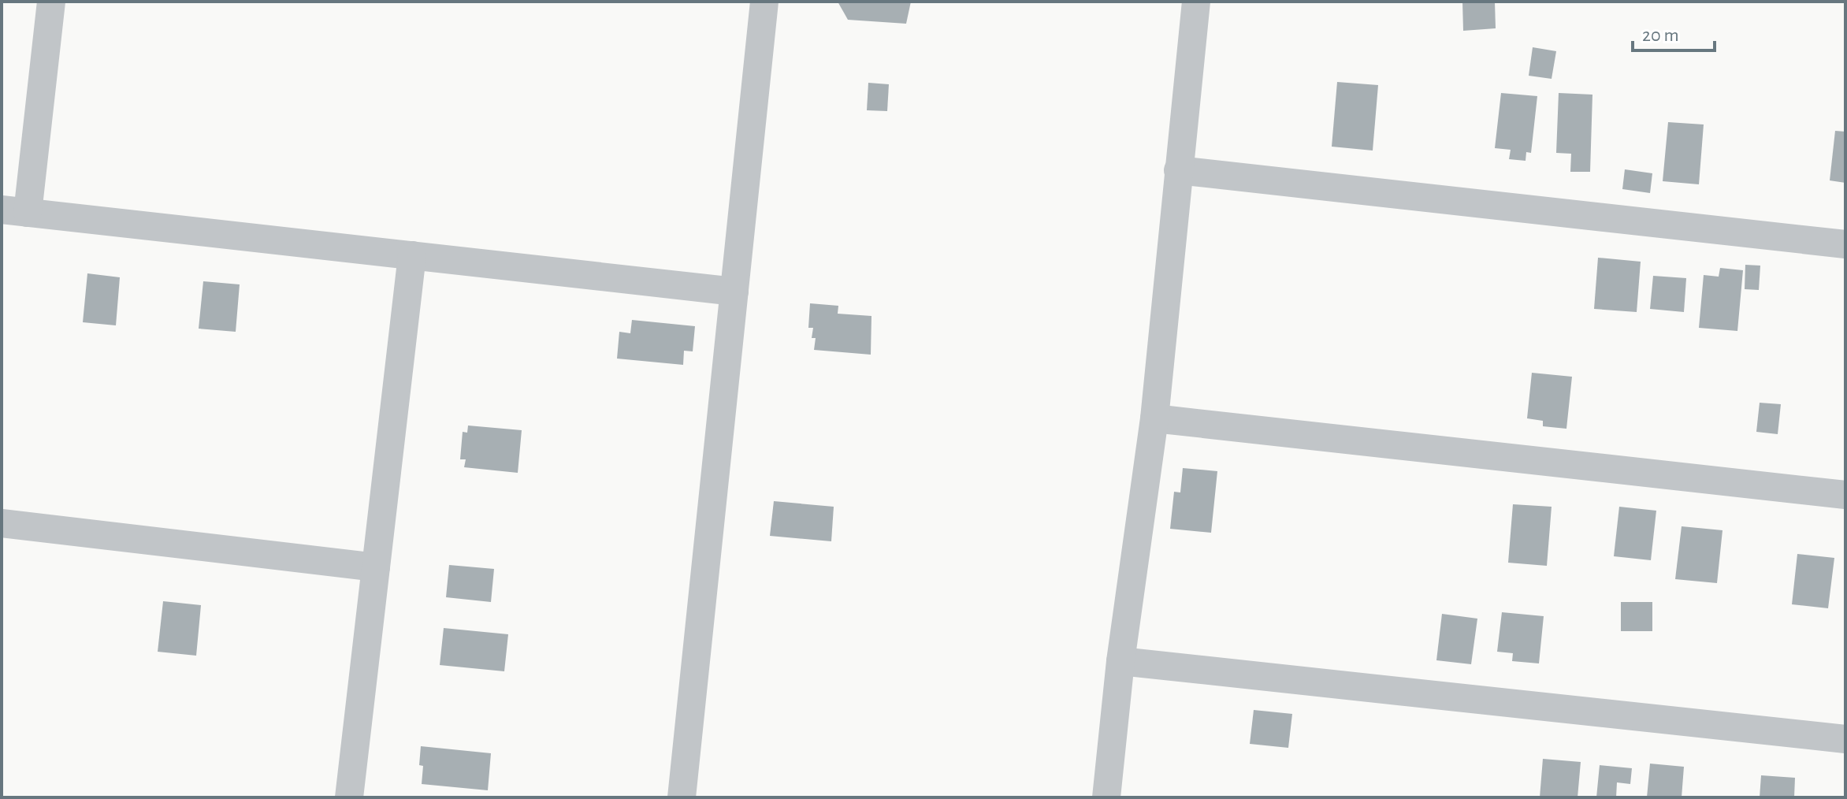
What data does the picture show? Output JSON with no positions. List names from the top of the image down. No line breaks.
{"scale_bar":"20 m"}
